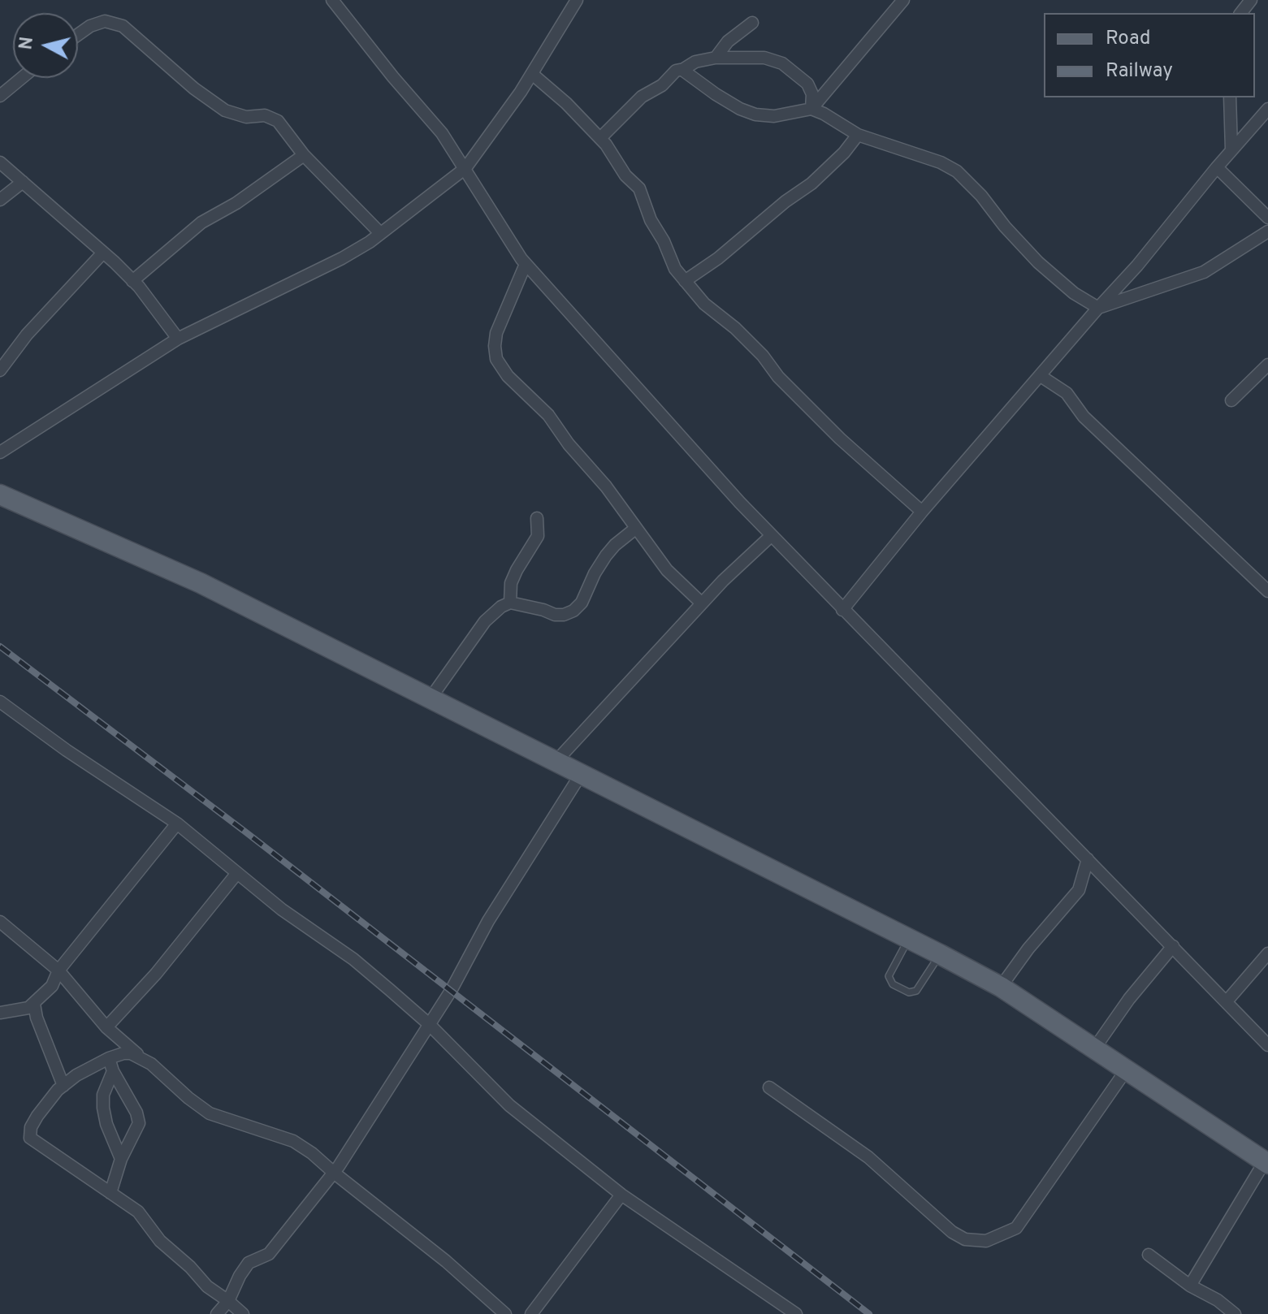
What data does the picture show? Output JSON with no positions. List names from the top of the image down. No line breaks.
{"legend":["Road","Railway"],"north":"left"}
